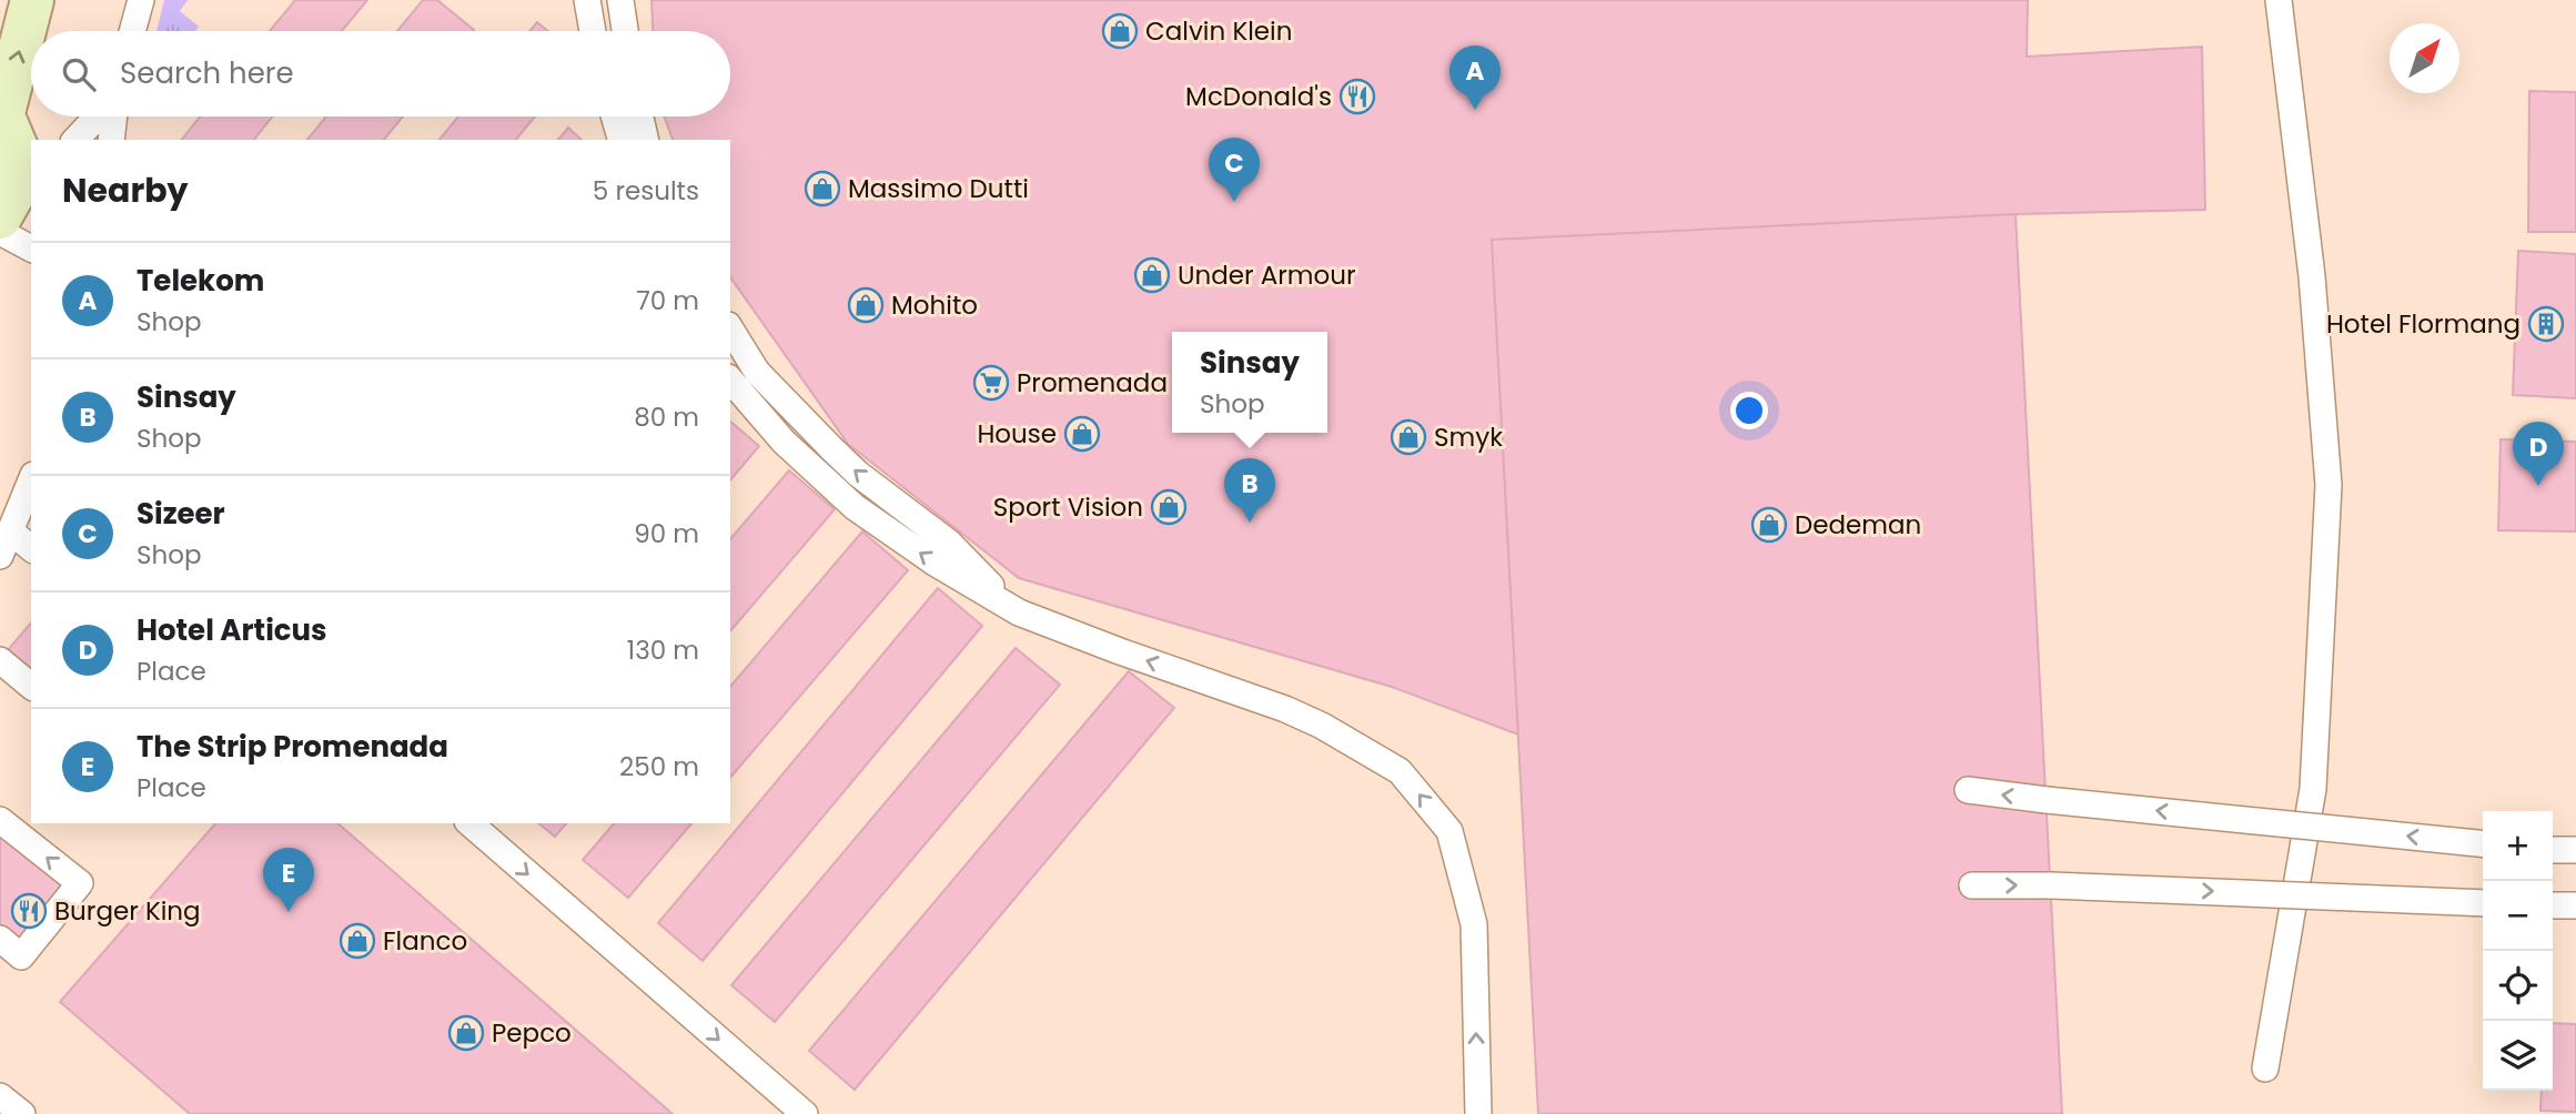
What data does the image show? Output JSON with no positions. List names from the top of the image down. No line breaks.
{"places":{"shop":["Calvin Klein","Massimo Dutti","Under Armour","Mohito","House","Smyk","Sport Vision","Dedeman","Flanco","Pepco"],"restaurant":["McDonald's","Burger King"],"building":["Hotel Flormang"],"supermarket":["Promenada"]},"north":"top right","page":{"search":"Search here","pins":["A","C","D","B","E"],"heading":["Nearby","5 results"],"list":[{"mark":"A","name":"Telekom","note":"Shop","value":"70 m"},{"mark":"B","name":"Sinsay","note":"Shop","value":"80 m"},{"mark":"C","name":"Sizeer","note":"Shop","value":"90 m"},{"mark":"D","name":"Hotel Articus","note":"Place","value":"130 m"},{"mark":"E","name":"The Strip Promenada","note":"Place","value":"250 m"}],"popup":["Sinsay","Shop"],"map_buttons":["+","−"]}}
